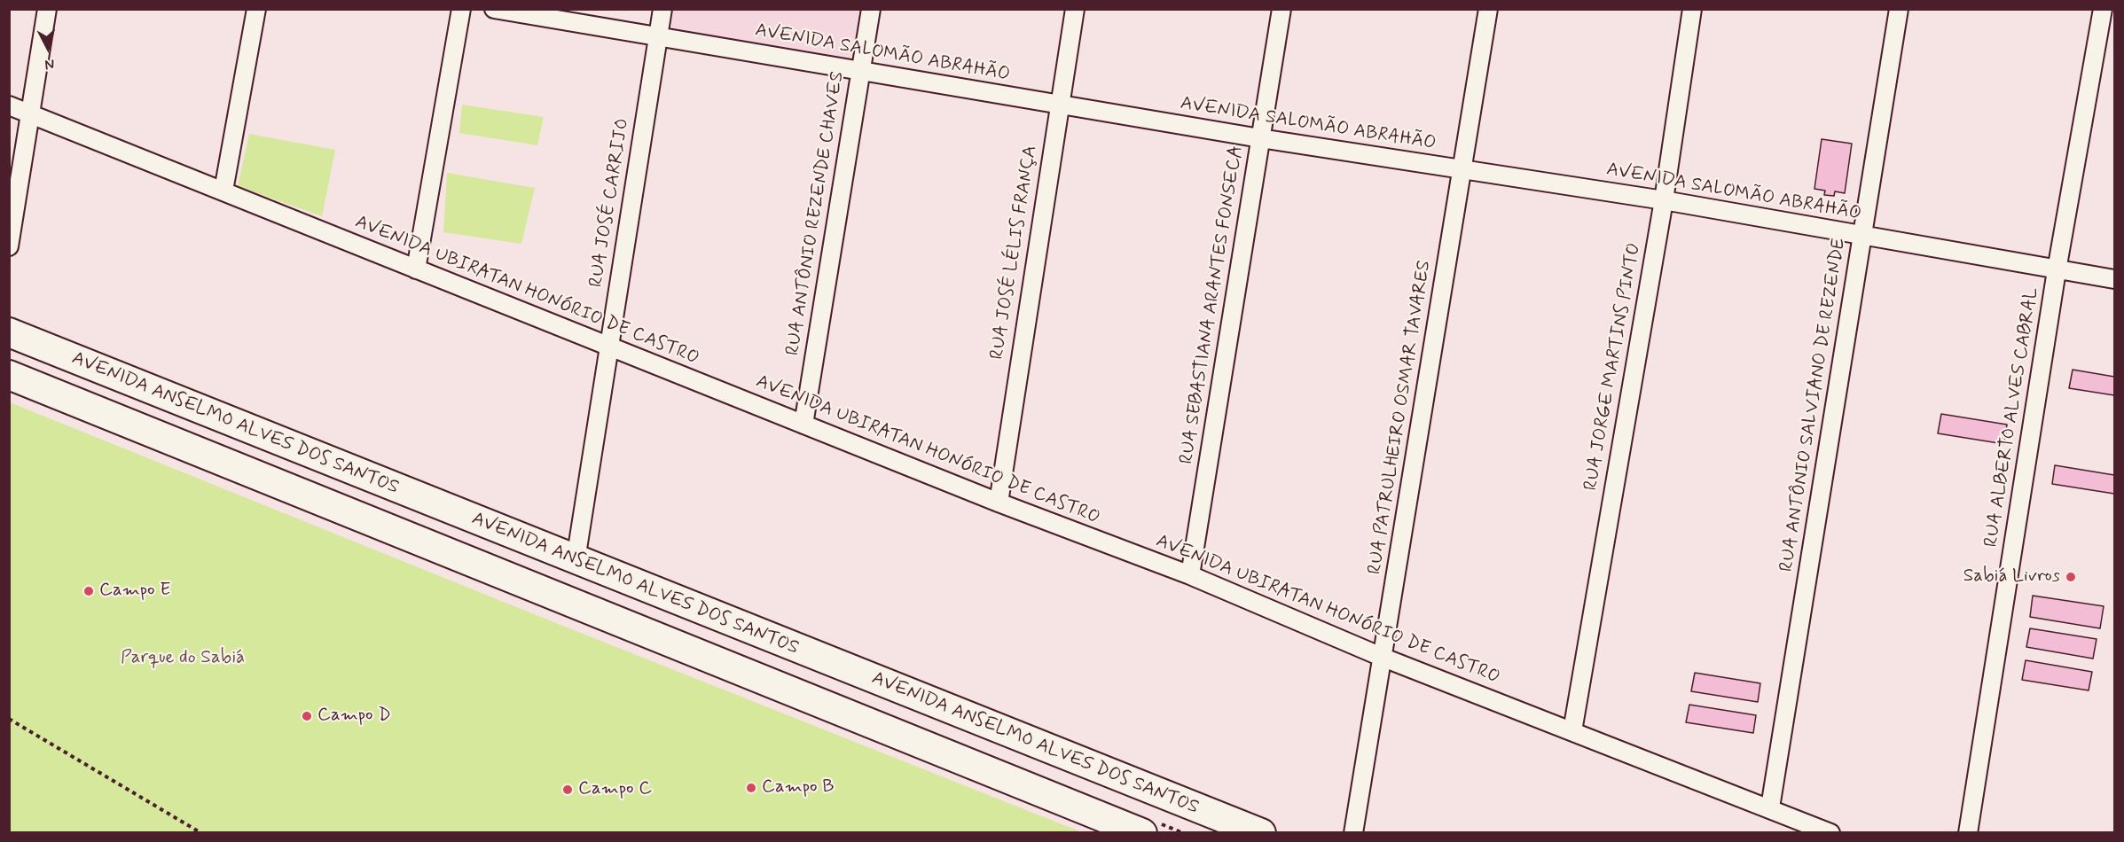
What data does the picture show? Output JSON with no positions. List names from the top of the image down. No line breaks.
{"streets":{"main road":["AVENIDA ANSELMO ALVES DOS SANTOS"],"street":["AVENIDA SALOMÃO ABRAHÃO","RUA JOSÉ CARRIJO","RUA ANTÔNIO REZENDE CHAVES","RUA JOSÉ LÉLIS FRANÇA","AVENIDA UBIRATAN HONÓRIO DE CASTRO","RUA SEBASTIANA ARANTES FONSECA","RUA JORGE MARTINS PINTO","RUA ANTÔNIO SALVIANO DE REZENDE","RUA PATRULHEIRO OSMAR TAVARES","RUA ALBERTO ALVES CABRAL"]},"crossings":[["AVENIDA SALOMÃO ABRAHÃO","RUA JOSÉ CARRIJO"],["AVENIDA SALOMÃO ABRAHÃO","RUA ANTÔNIO REZENDE CHAVES"],["AVENIDA SALOMÃO ABRAHÃO","RUA JOSÉ LÉLIS FRANÇA"],["AVENIDA SALOMÃO ABRAHÃO","RUA SEBASTIANA ARANTES FONSECA"],["AVENIDA SALOMÃO ABRAHÃO","RUA JORGE MARTINS PINTO"],["AVENIDA SALOMÃO ABRAHÃO","RUA ANTÔNIO SALVIANO DE REZENDE"],["AVENIDA SALOMÃO ABRAHÃO","RUA PATRULHEIRO OSMAR TAVARES"],["AVENIDA SALOMÃO ABRAHÃO","RUA ALBERTO ALVES CABRAL"],["RUA JOSÉ CARRIJO","AVENIDA UBIRATAN HONÓRIO DE CASTRO"],["RUA JOSÉ CARRIJO","AVENIDA ANSELMO ALVES DOS SANTOS"],["RUA ANTÔNIO REZENDE CHAVES","AVENIDA UBIRATAN HONÓRIO DE CASTRO"],["RUA JOSÉ LÉLIS FRANÇA","AVENIDA UBIRATAN HONÓRIO DE CASTRO"],["AVENIDA UBIRATAN HONÓRIO DE CASTRO","RUA SEBASTIANA ARANTES FONSECA"],["AVENIDA UBIRATAN HONÓRIO DE CASTRO","RUA JORGE MARTINS PINTO"],["AVENIDA UBIRATAN HONÓRIO DE CASTRO","RUA ANTÔNIO SALVIANO DE REZENDE"],["AVENIDA UBIRATAN HONÓRIO DE CASTRO","RUA PATRULHEIRO OSMAR TAVARES"]],"parks":["Parque do Sabiá"],"places":["Sabiá Livros","Campo E","Campo D","Campo B","Campo C"],"north":"bottom"}
